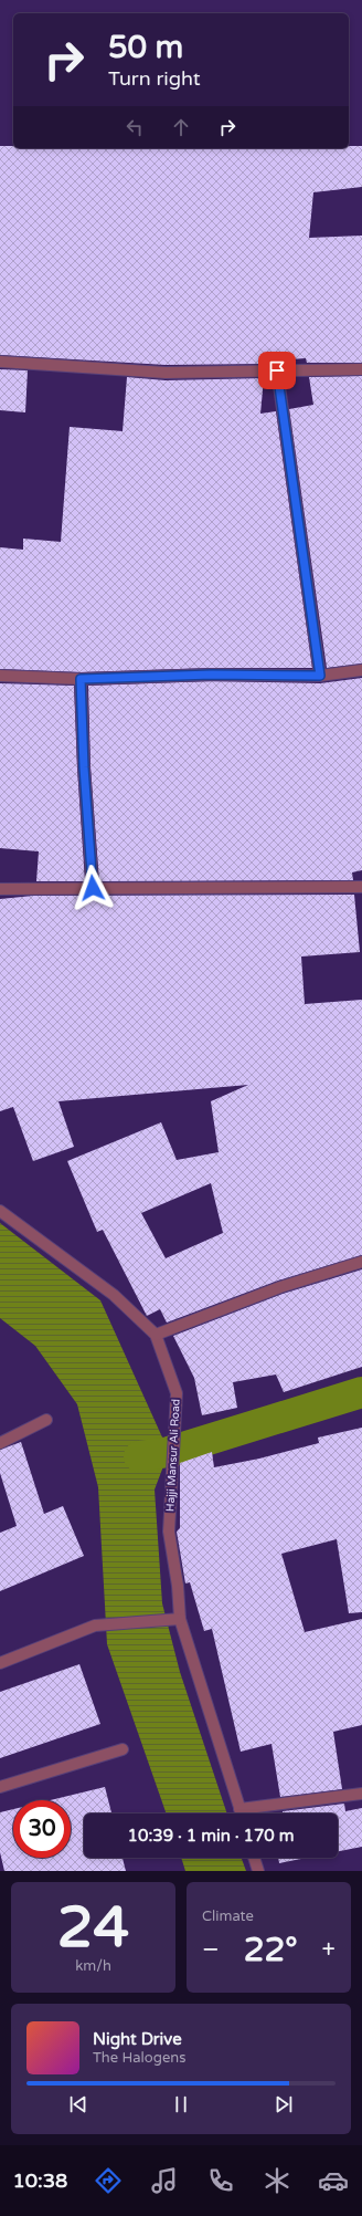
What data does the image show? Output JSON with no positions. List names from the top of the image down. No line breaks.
{"streets":{"street":["Hajji Mansur Ali Road"]},"page":{"turn":["50 m","Turn right"],"limit":"30","trip":"10:39 · 1 min · 170 m","tile":[["24","km/h"],"Climate"],"heat":["−","22°","+"],"song":["Night Drive","The Halogens"],"tabs":"10:38"}}
